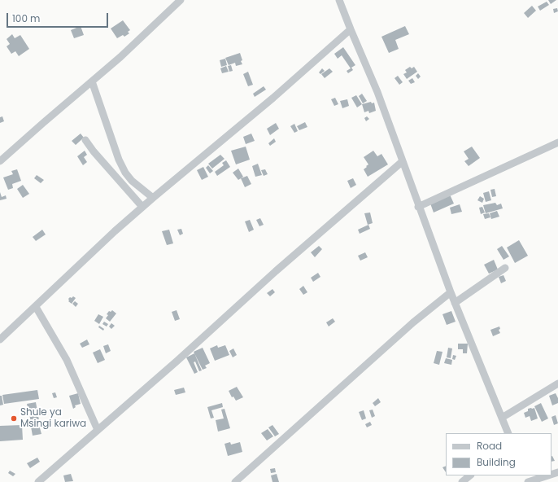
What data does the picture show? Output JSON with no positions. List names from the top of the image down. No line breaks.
{"places":["Shule ya Msingi kariwa"],"legend":["Road","Building"],"scale_bar":"100 m"}
